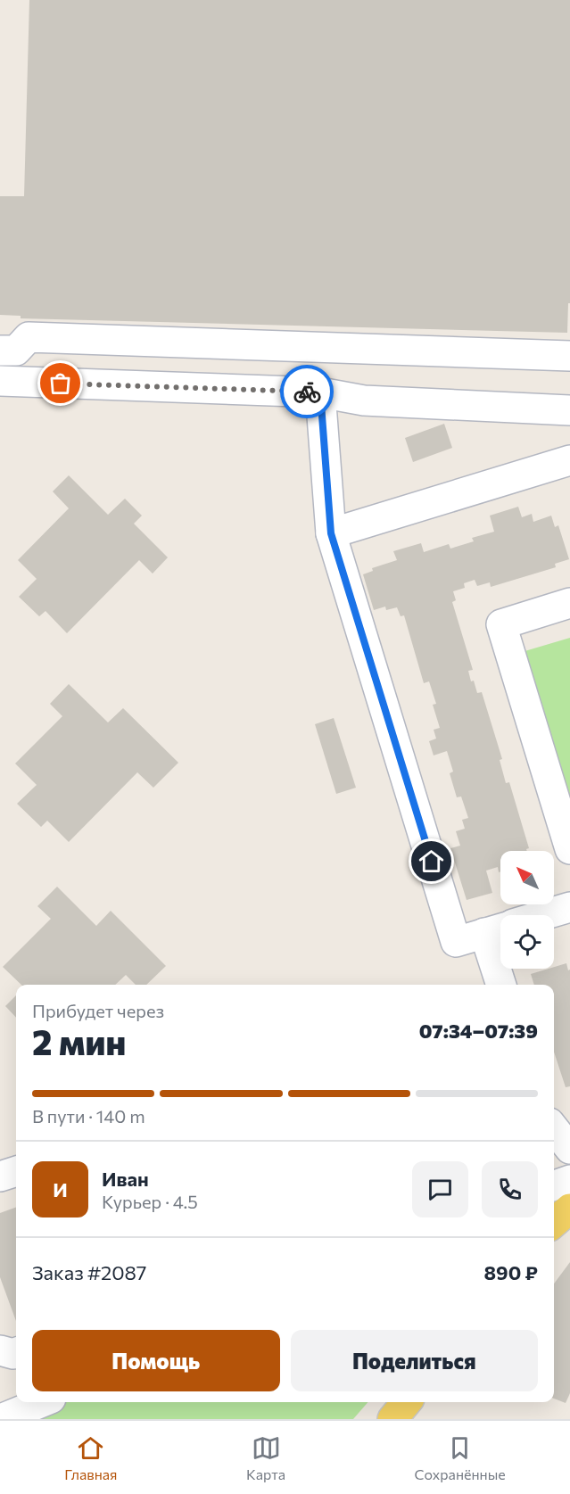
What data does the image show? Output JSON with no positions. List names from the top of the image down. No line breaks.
{"north":"top left","page":{"heading":["2 мин","Прибудет через","07:34–07:39"],"panel":["Иван","Курьер · 4.5","Заказ #2087","890 ₽"],"bar":"В пути · 140 m","round":"И","buttons":["Помощь","Поделиться"],"tabs":["Главная","Карта","Сохранённые"]}}
